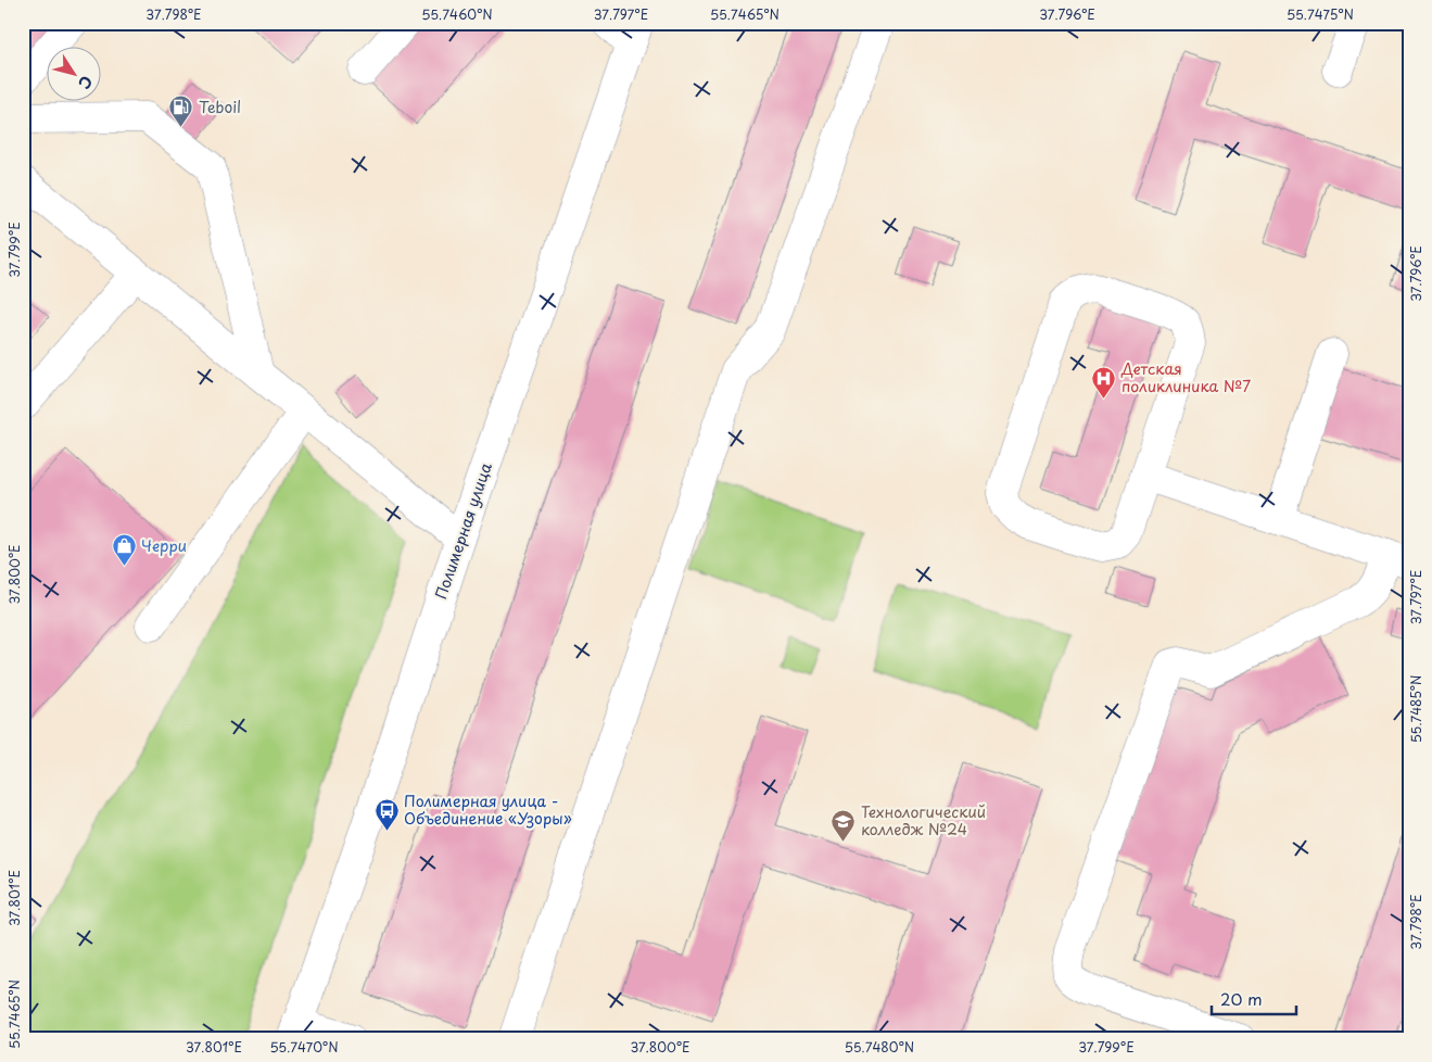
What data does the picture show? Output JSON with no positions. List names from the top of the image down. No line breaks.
{"streets":{"street":["Полимерная улица"]},"places":{"fuel station":["Teboil"],"hospital":["Детская поликлиника №7"],"shop":["Черри"],"bus stop":["Полимерная улица - Объединение «Узоры»"],"school or university":["Технологический колледж №24"]},"scale_bar":"20 m","north":"bottom right","coordinates":["37.798°E","55.7460°N","37.797°E","55.7465°N","37.796°E","55.7475°N","37.799°E","37.800°E","55.7485°N","37.801°E","55.7470°N","55.7480°N"]}
